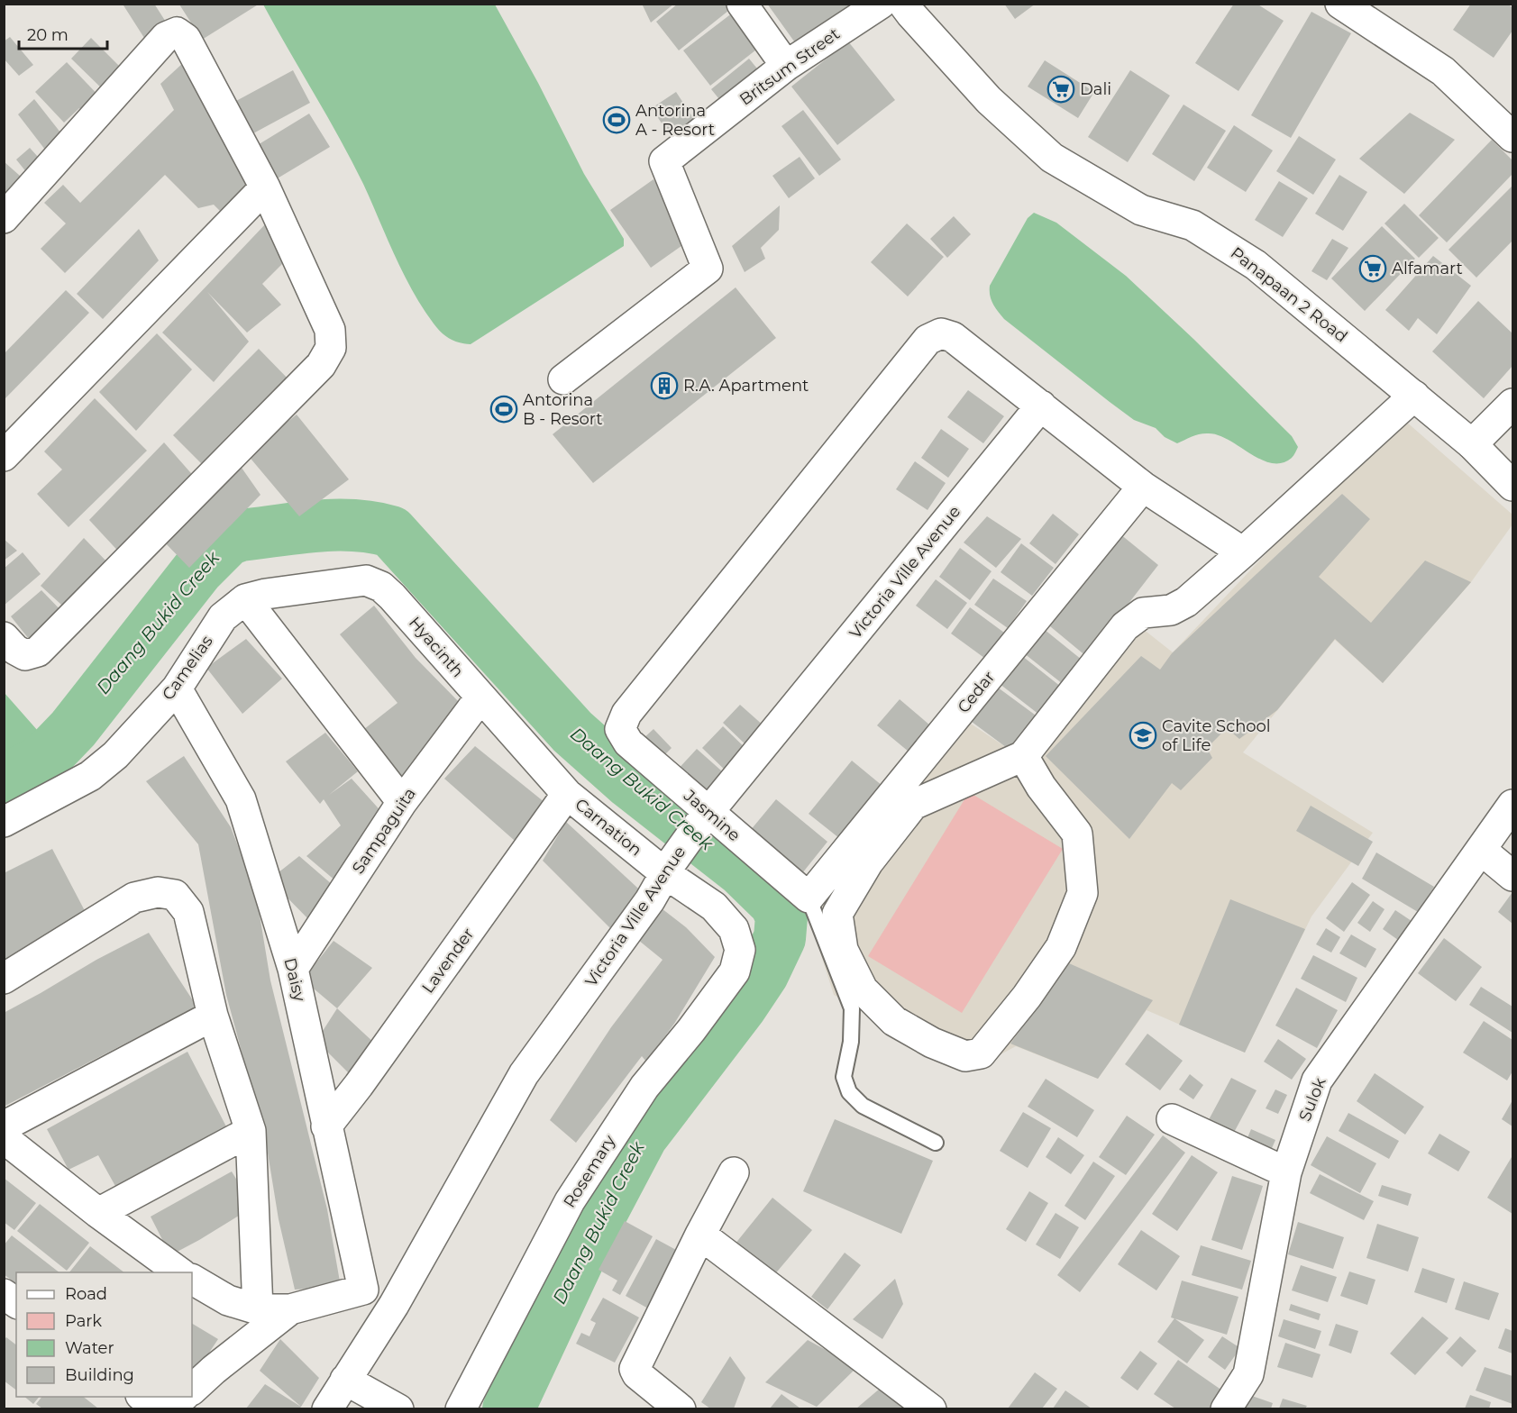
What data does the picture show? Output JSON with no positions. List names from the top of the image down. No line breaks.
{"streets":{"street":["Britsum Street","Panapaan 2 Road","Victoria Ville Avenue","Hyacinth","Camelias","Cedar","Jasmine","Carnation","Sampaguita","Lavender","Daisy","Sulok","Rosemary"]},"crossings":[["Victoria Ville Avenue","Jasmine"],["Victoria Ville Avenue","Carnation"],["Hyacinth","Camelias"],["Hyacinth","Carnation"],["Hyacinth","Sampaguita"],["Camelias","Daisy"],["Cedar","Jasmine"],["Carnation","Sampaguita"],["Carnation","Lavender"],["Carnation","Rosemary"],["Sampaguita","Daisy"],["Lavender","Daisy"]],"water":["Daang Bukid Creek"],"places":{"supermarket":["Dali","Alfamart"],"sports":["Antorina A - Resort","Antorina B - Resort"],"building":["R.A. Apartment"],"school or university":["Cavite School of Life"]},"legend":["Road","Park","Water","Building"],"scale_bar":"20 m"}
